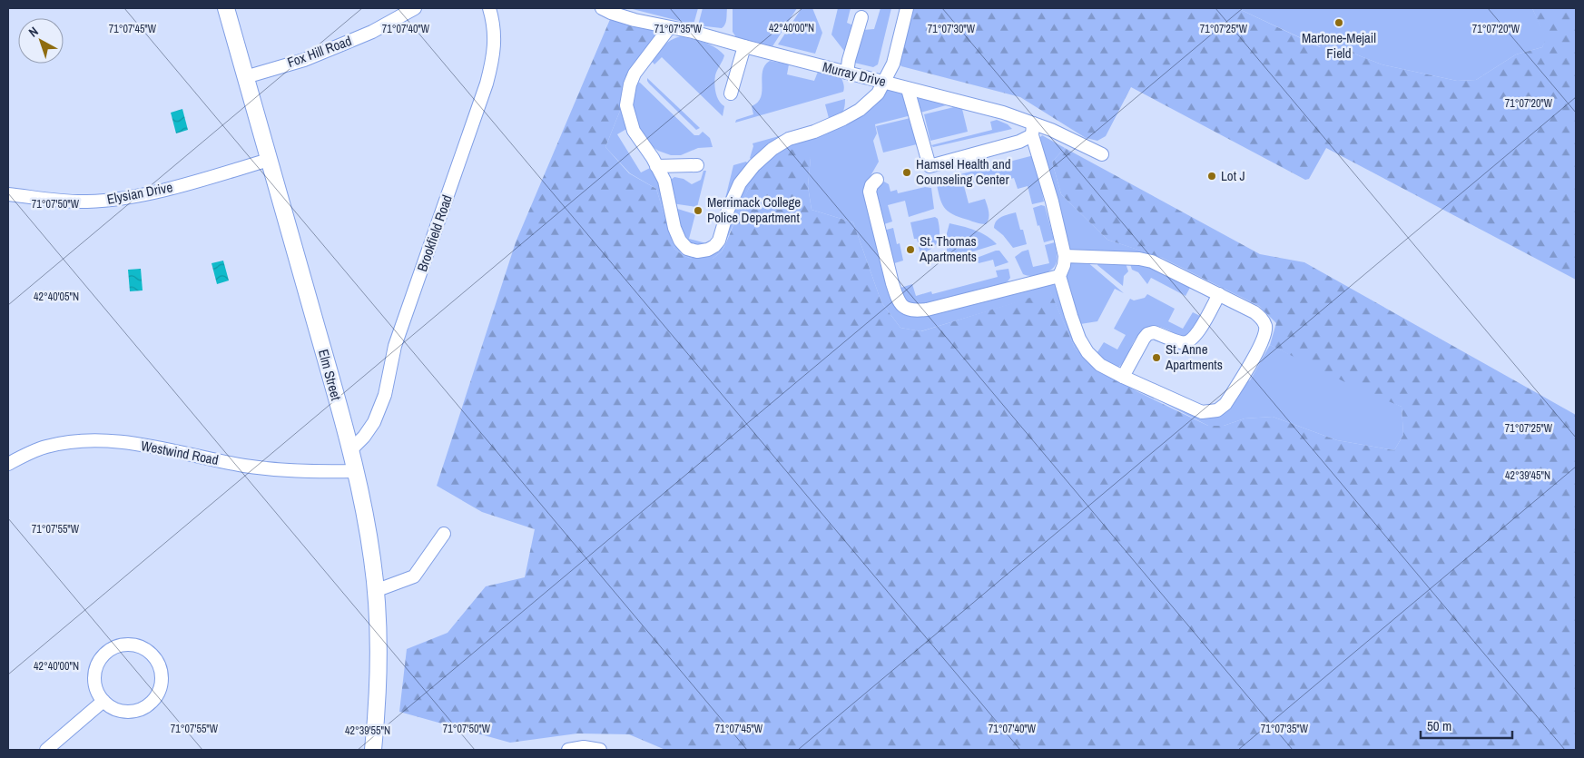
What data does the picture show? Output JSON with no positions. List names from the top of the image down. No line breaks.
{"streets":{"main road":["Elm Street"],"street":["Fox Hill Road","Murray Drive","Elysian Drive","Brookfield Road","Westwind Road"]},"crossings":[["Fox Hill Road","Elm Street"],["Elysian Drive","Elm Street"],["Brookfield Road","Elm Street"],["Elm Street","Westwind Road"]],"places":["Martone-Mejail Field","Hamsel Health and Counseling Center","Lot J","Merrimack College Police Department","St. Thomas Apartments","St. Anne Apartments"],"scale_bar":"50 m","north":"top left","coordinates":["42°40'00\"N","71°07'20\"W","71°07'40\"W","71°07'35\"W","71°07'25\"W","71°07'45\"W","71°07'30\"W","71°07'50\"W","42°40'05\"N","42°39'45\"N","71°07'55\"W","42°39'55\"N"]}
